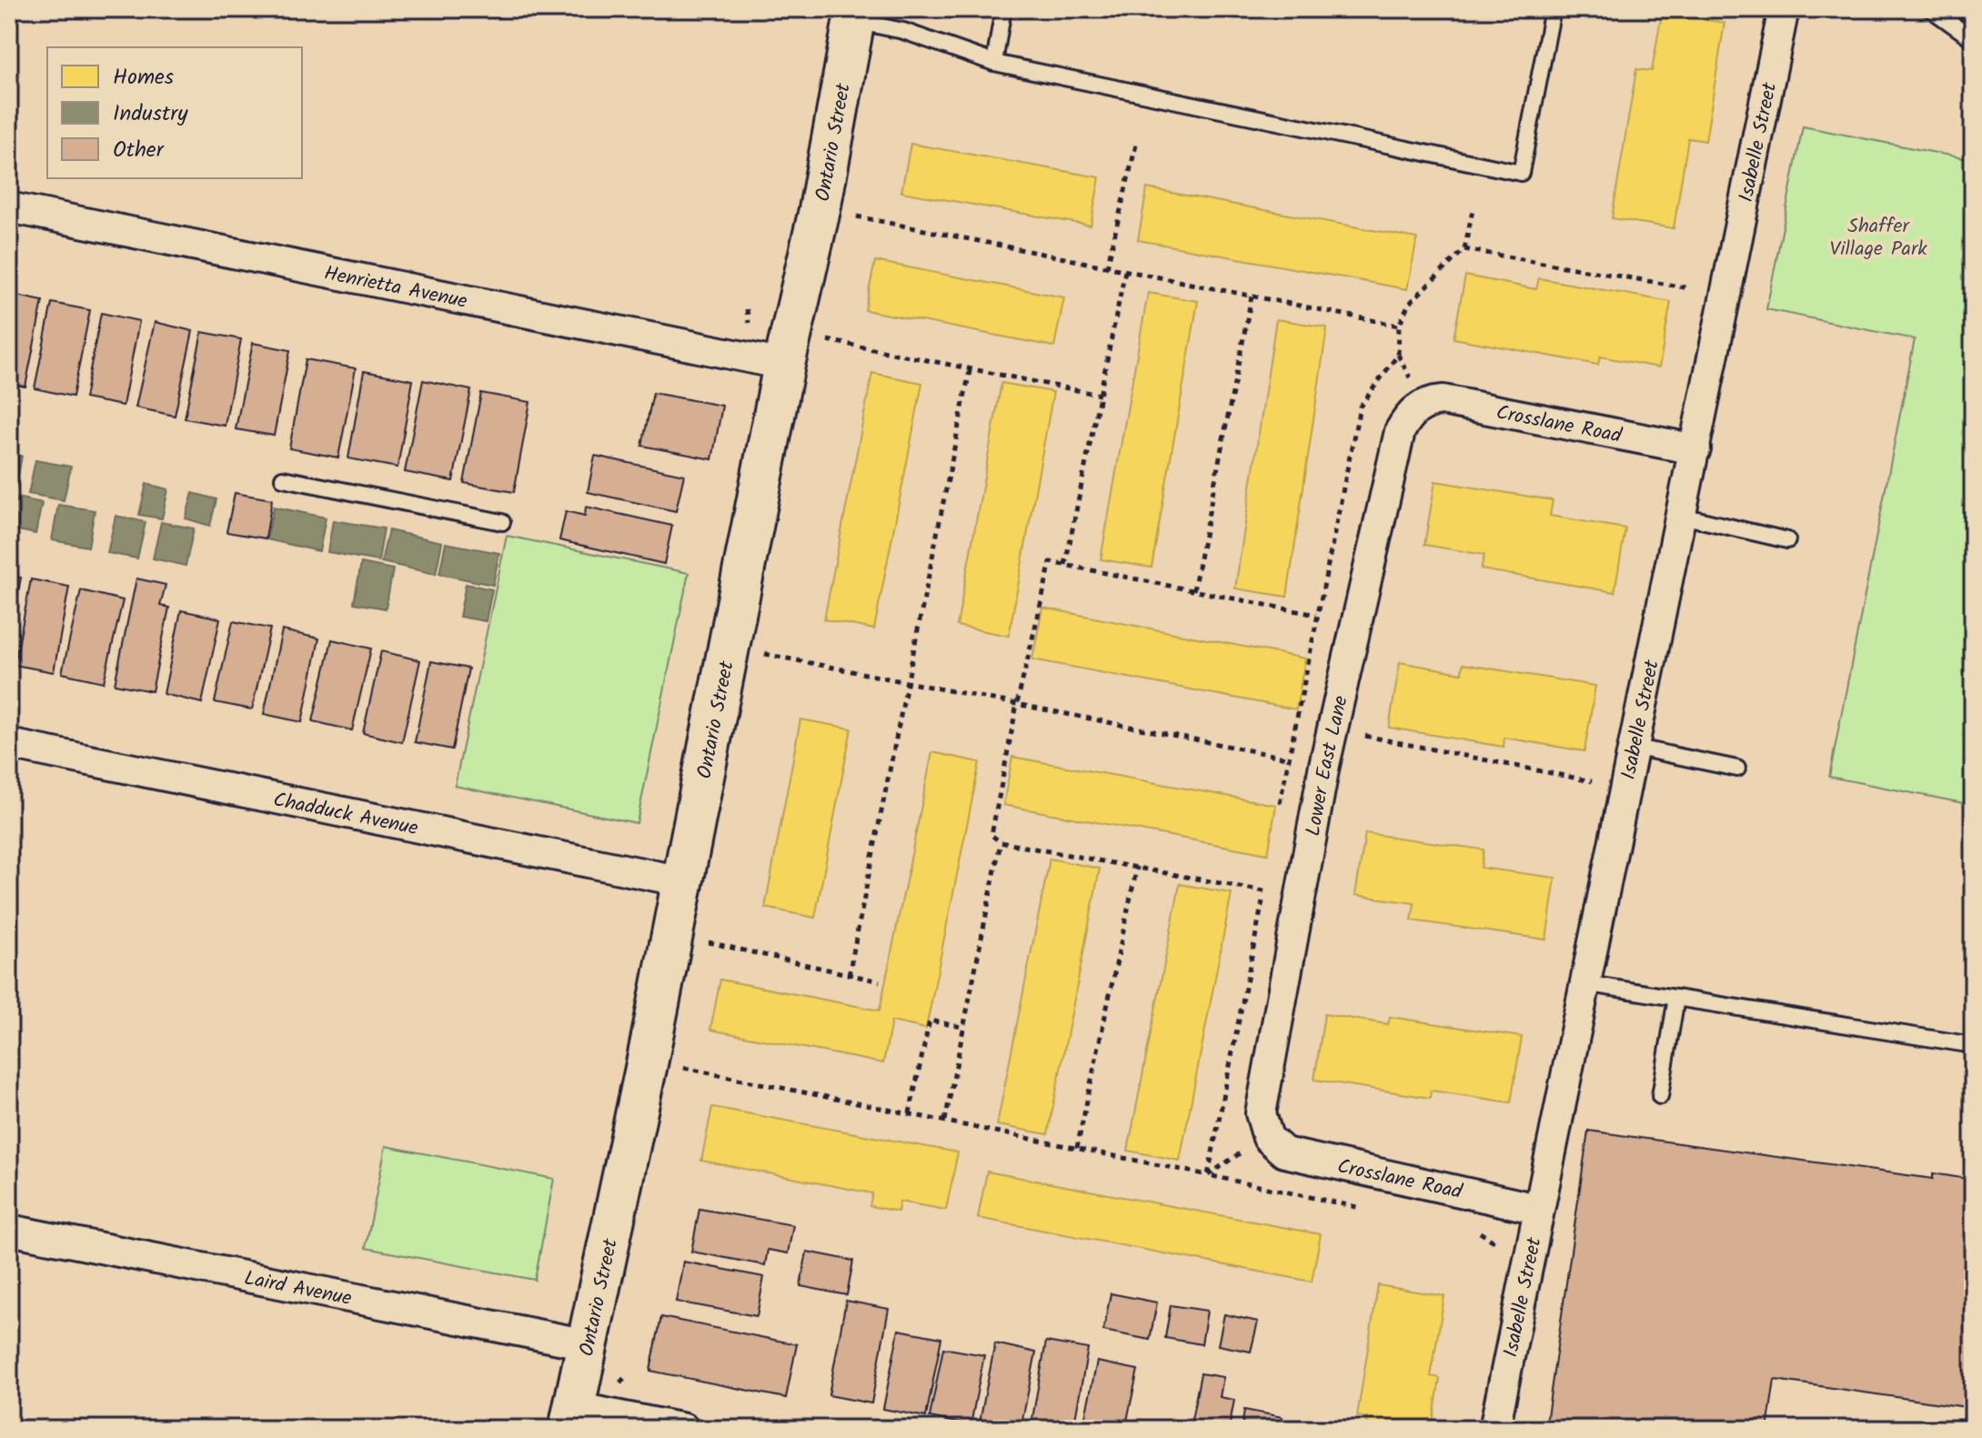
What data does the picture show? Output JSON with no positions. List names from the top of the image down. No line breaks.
{"streets":{"street":["Ontario Street","Isabelle Street","Henrietta Avenue","Crosslane Road","Lower East Lane","Chadduck Avenue","Laird Avenue"]},"crossings":[["Ontario Street","Henrietta Avenue"],["Ontario Street","Chadduck Avenue"],["Ontario Street","Laird Avenue"],["Isabelle Street","Crosslane Road"],["Crosslane Road","Lower East Lane"]],"parks":["Shaffer Village Park"],"legend":["Homes","Industry","Other"]}
